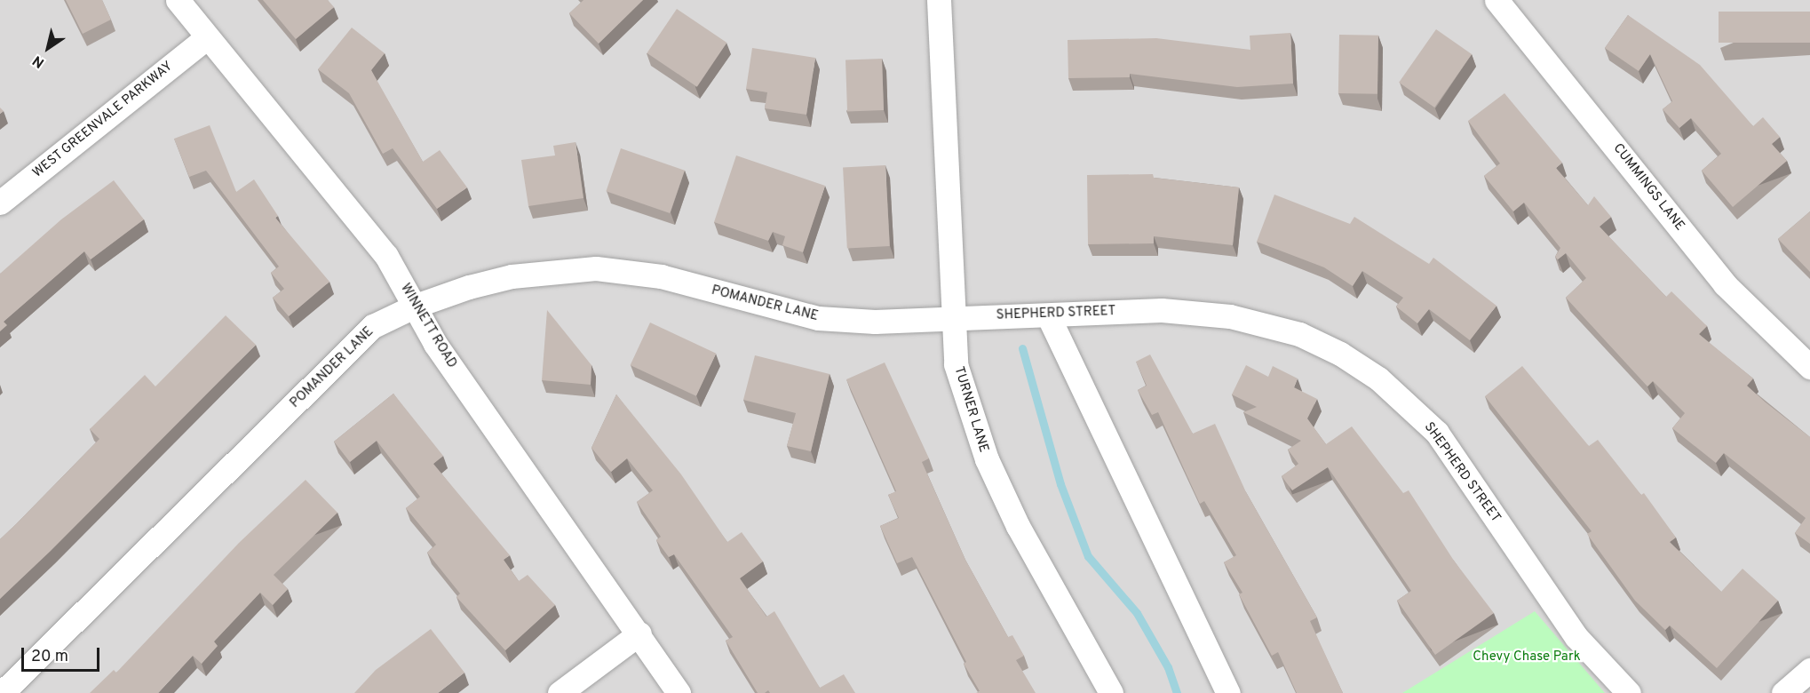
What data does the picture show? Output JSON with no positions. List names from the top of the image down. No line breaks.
{"streets":{"street":["WEST GREENVALE PARKWAY","CUMMINGS LANE","POMANDER LANE","SHEPHERD STREET","WINNETT ROAD","TURNER LANE"]},"crossings":[["WEST GREENVALE PARKWAY","WINNETT ROAD"],["POMANDER LANE","SHEPHERD STREET"],["POMANDER LANE","WINNETT ROAD"],["POMANDER LANE","TURNER LANE"],["SHEPHERD STREET","TURNER LANE"]],"parks":["Chevy Chase Park"],"scale_bar":"20 m","north":"bottom left"}
